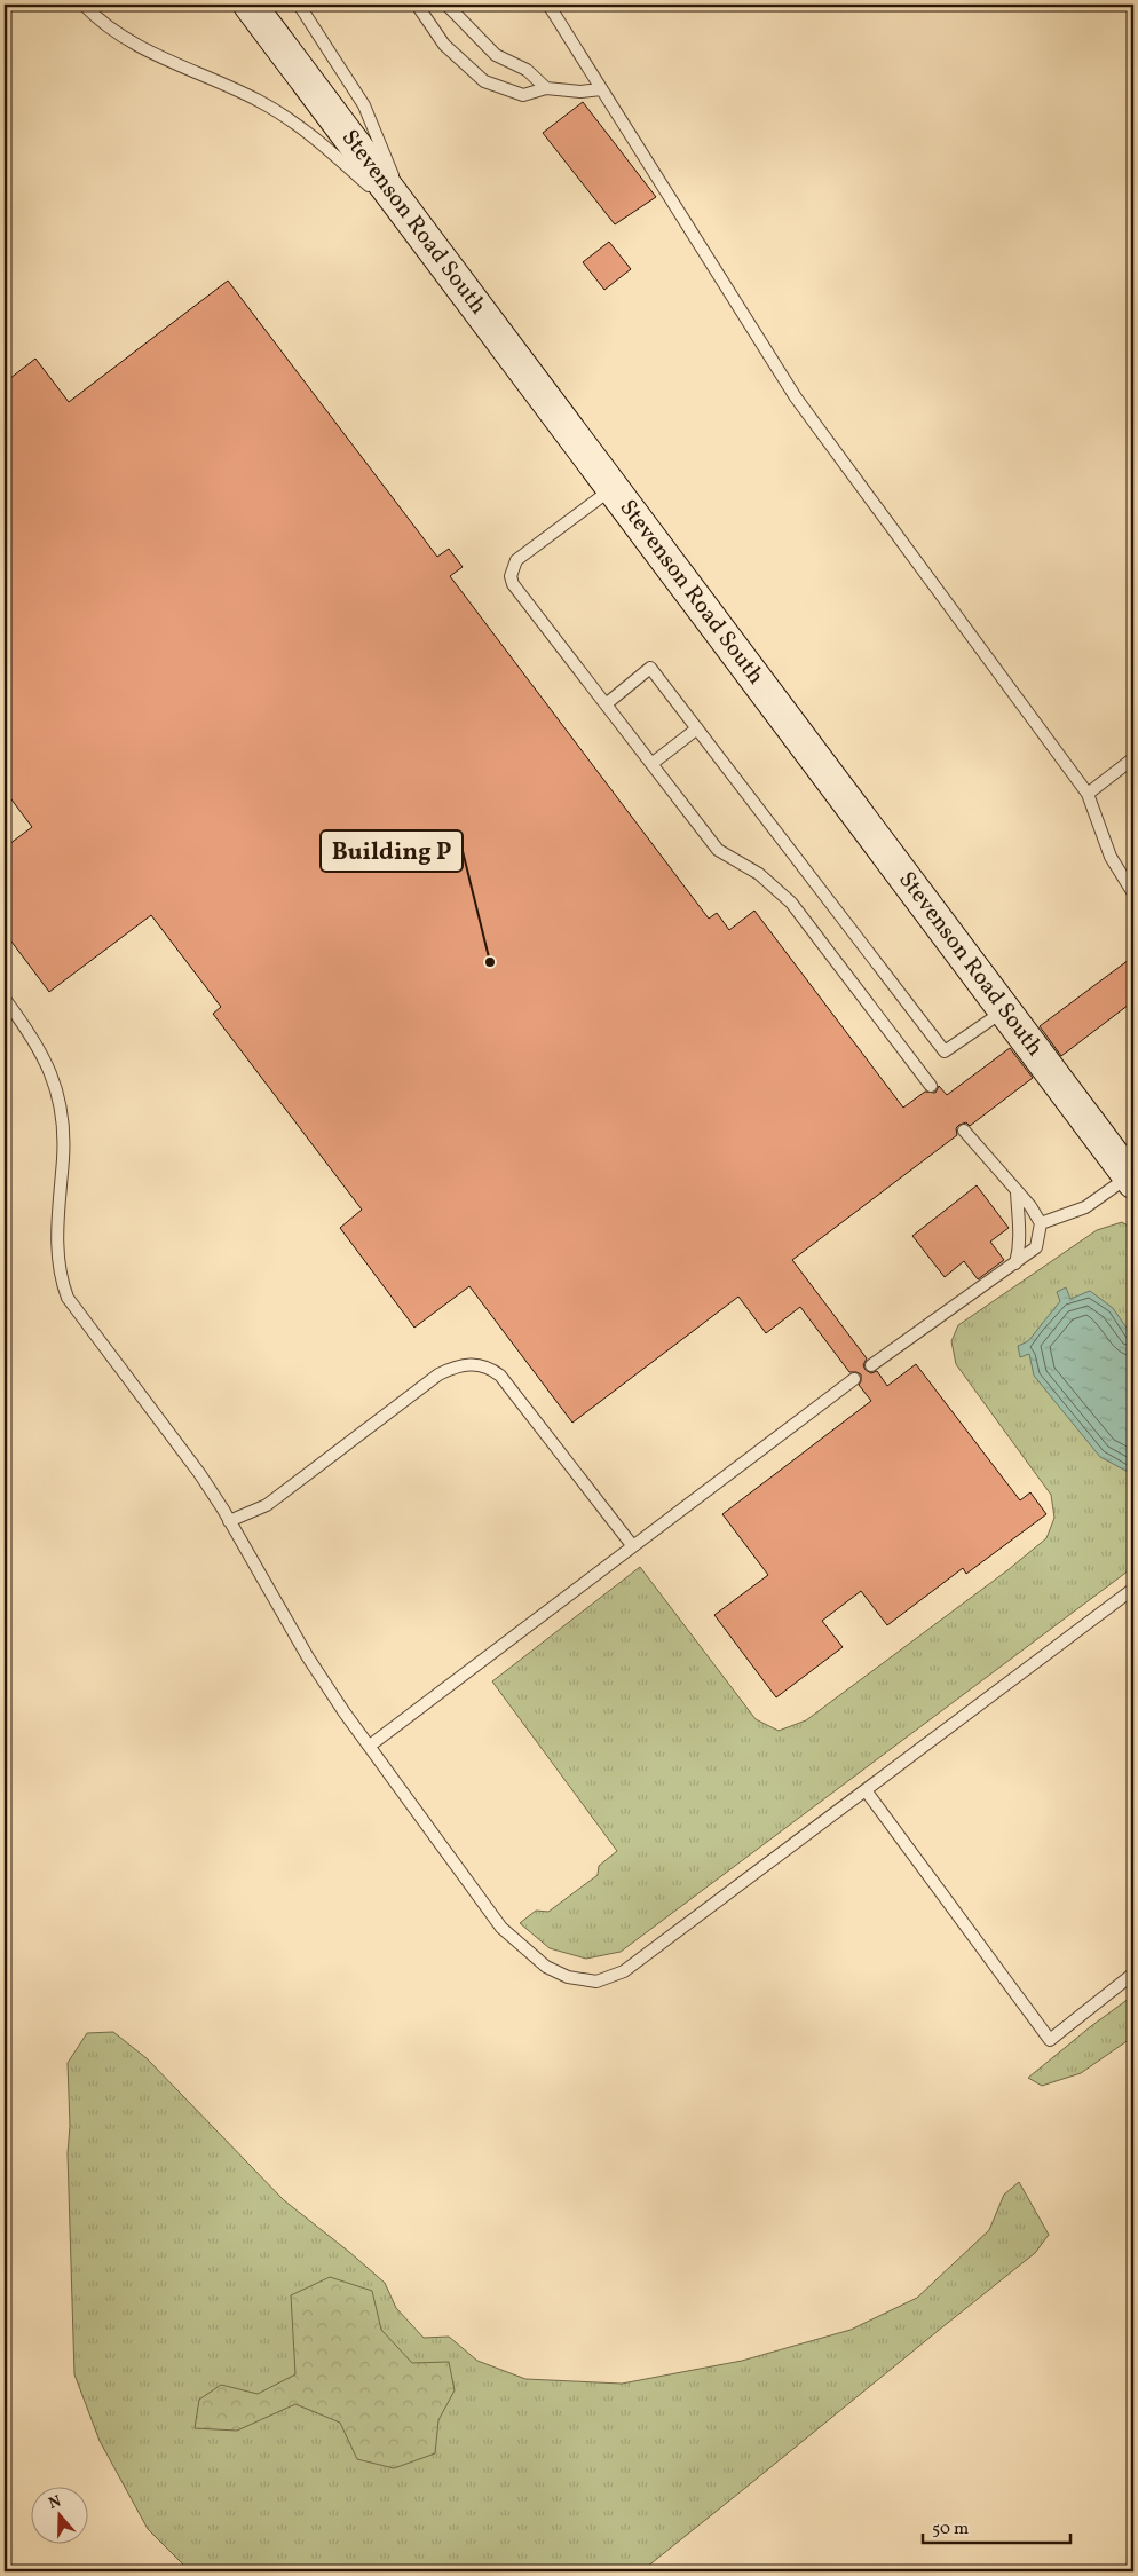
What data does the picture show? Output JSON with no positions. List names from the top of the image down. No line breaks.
{"streets":{"main road":["Stevenson Road South"]},"places":["Building P"],"scale_bar":"50 m","north":"top"}
